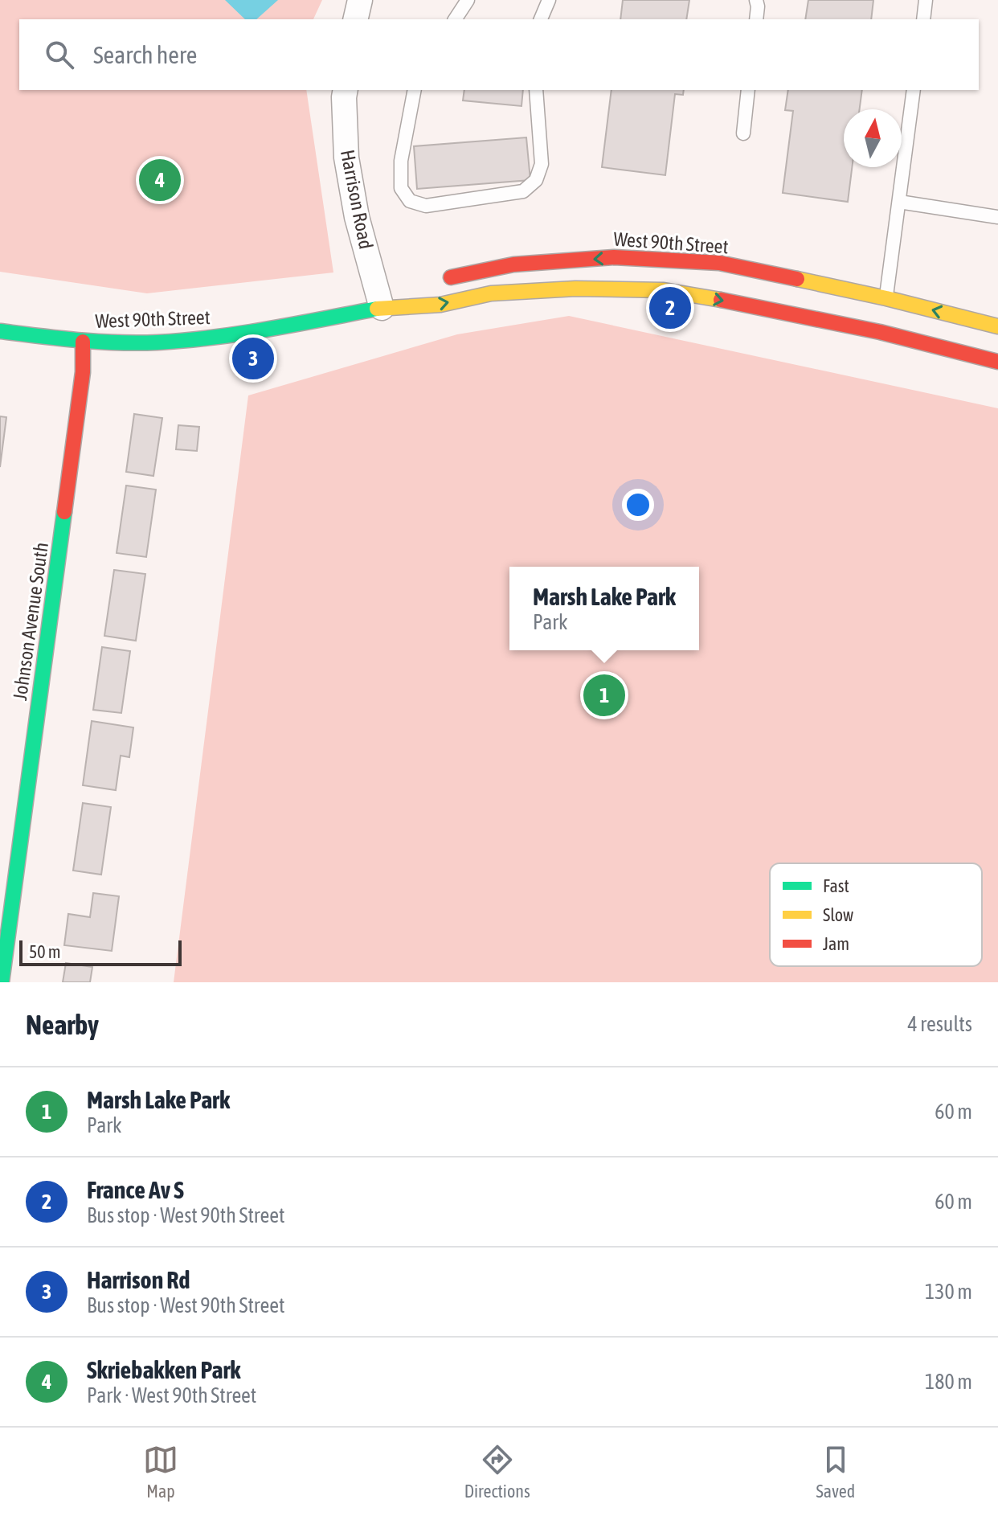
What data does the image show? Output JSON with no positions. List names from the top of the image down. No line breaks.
{"streets":{"street":["Harrison Road","West 90th Street","Johnson Avenue South"]},"crossings":[["Harrison Road","West 90th Street"],["West 90th Street","Johnson Avenue South"]],"legend":["Fast","Slow","Jam"],"scale_bar":"50 m","north":"top","page":{"search":"Search here","pins":["4","2","3","1"],"popup":["Marsh Lake Park","Park"],"scale":"50 m","heading":["Nearby","4 results"],"list":[{"mark":"1","name":"Marsh Lake Park","note":"Park","value":"60 m"},{"mark":"2","name":"France Av S","note":"Bus stop · West 90th Street","value":"60 m"},{"mark":"3","name":"Harrison Rd","note":"Bus stop · West 90th Street","value":"130 m"},{"mark":"4","name":"Skriebakken Park","note":"Park · West 90th Street","value":"180 m"}],"nav":["Map","Directions","Saved"]}}
